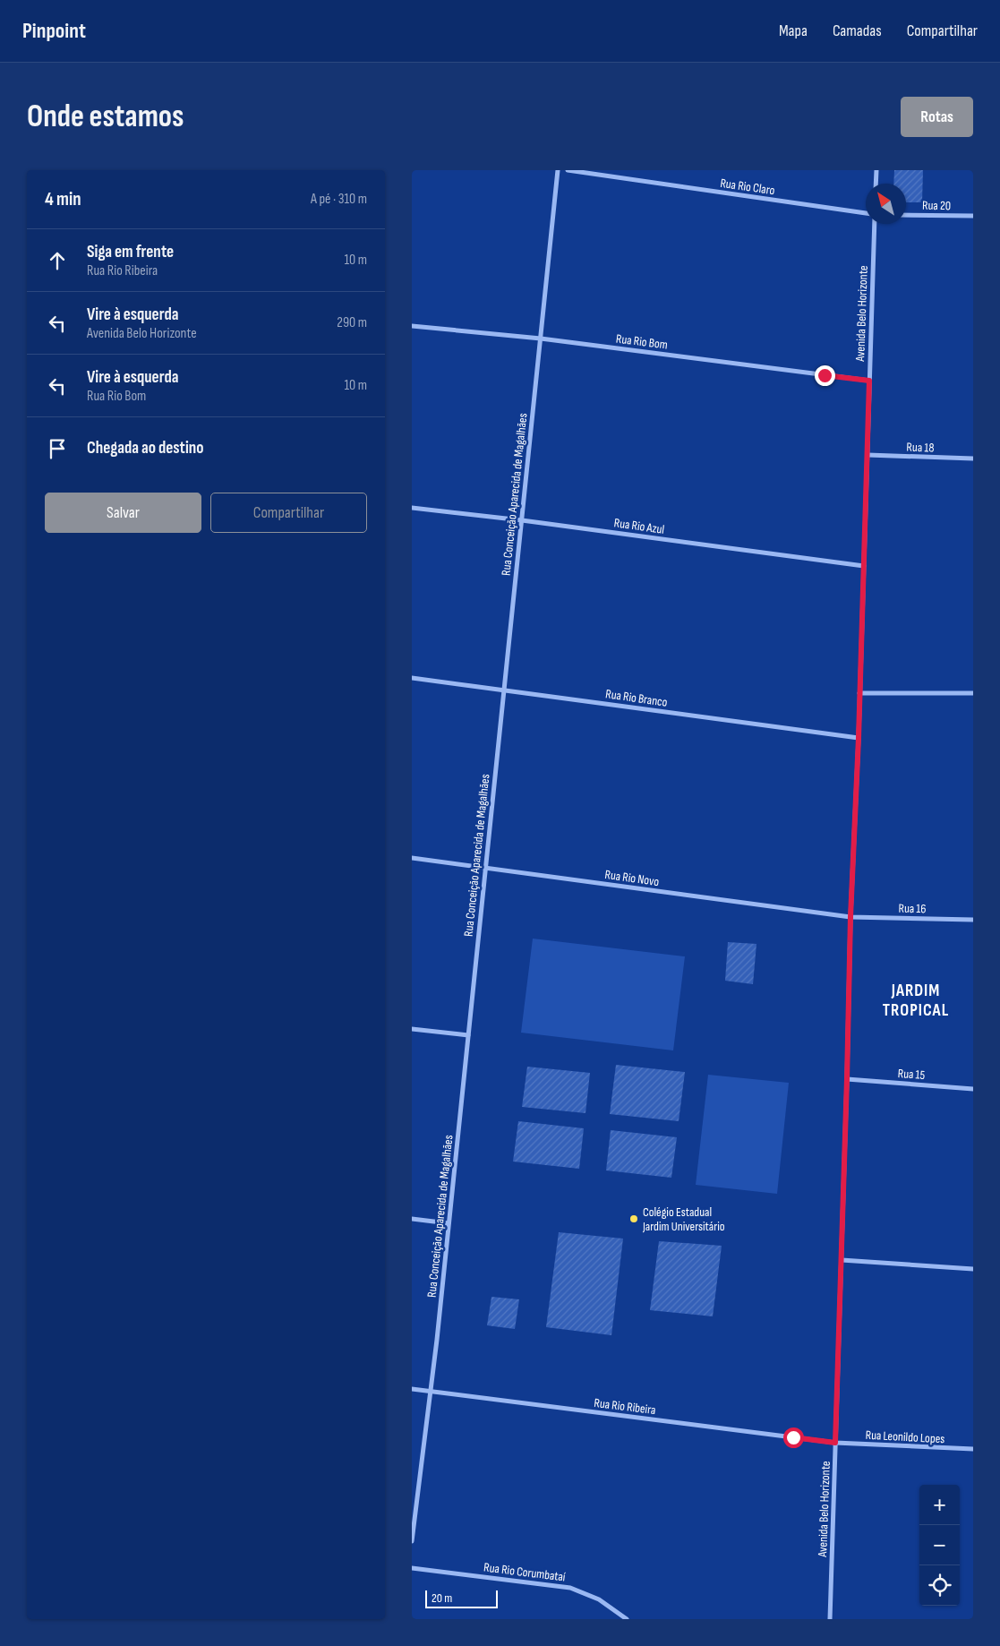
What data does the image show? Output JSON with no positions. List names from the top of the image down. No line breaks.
{"streets":{"street":["Rua Rio Claro","Rua 20","Avenida Belo Horizonte","Rua Rio Bom","Rua 18","Rua Conceição Aparecida de Magalhães","Rua Rio Azul","Rua Rio Branco","Rua Rio Novo","Rua 16","Rua 15","Rua Rio Ribeira","Rua Leonildo Lopes","Rua Rio Corumbataí"]},"crossings":[["Avenida Belo Horizonte","Rua Rio Bom"],["Avenida Belo Horizonte","Rua 18"],["Avenida Belo Horizonte","Rua Rio Azul"],["Avenida Belo Horizonte","Rua Rio Branco"],["Avenida Belo Horizonte","Rua Rio Novo"],["Avenida Belo Horizonte","Rua 16"],["Avenida Belo Horizonte","Rua 15"],["Avenida Belo Horizonte","Rua Rio Ribeira"],["Avenida Belo Horizonte","Rua Leonildo Lopes"],["Rua Rio Bom","Rua Conceição Aparecida de Magalhães"],["Rua Conceição Aparecida de Magalhães","Rua Rio Azul"],["Rua Conceição Aparecida de Magalhães","Rua Rio Branco"],["Rua Conceição Aparecida de Magalhães","Rua Rio Novo"],["Rua Conceição Aparecida de Magalhães","Rua Rio Ribeira"],["Rua Rio Novo","Rua 16"],["Rua Rio Ribeira","Rua Leonildo Lopes"]],"districts":["JARDIM TROPICAL"],"places":["Colégio Estadual Jardim Universitário"],"scale_bar":"20 m","north":"top left","page":{"header":"Pinpoint","nav":["Mapa","Camadas","Compartilhar"],"buttons":["Rotas",["Salvar","Compartilhar"]],"title":"Onde estamos","heading":["4 min","A pé · 310 m"],"list":[["Siga em frente","Rua Rio Ribeira","10 m"],["Vire à esquerda","Avenida Belo Horizonte","290 m"],["Vire à esquerda","Rua Rio Bom","10 m"],"Chegada ao destino"],"map_buttons":["+","−"],"scale":"20 m"}}
